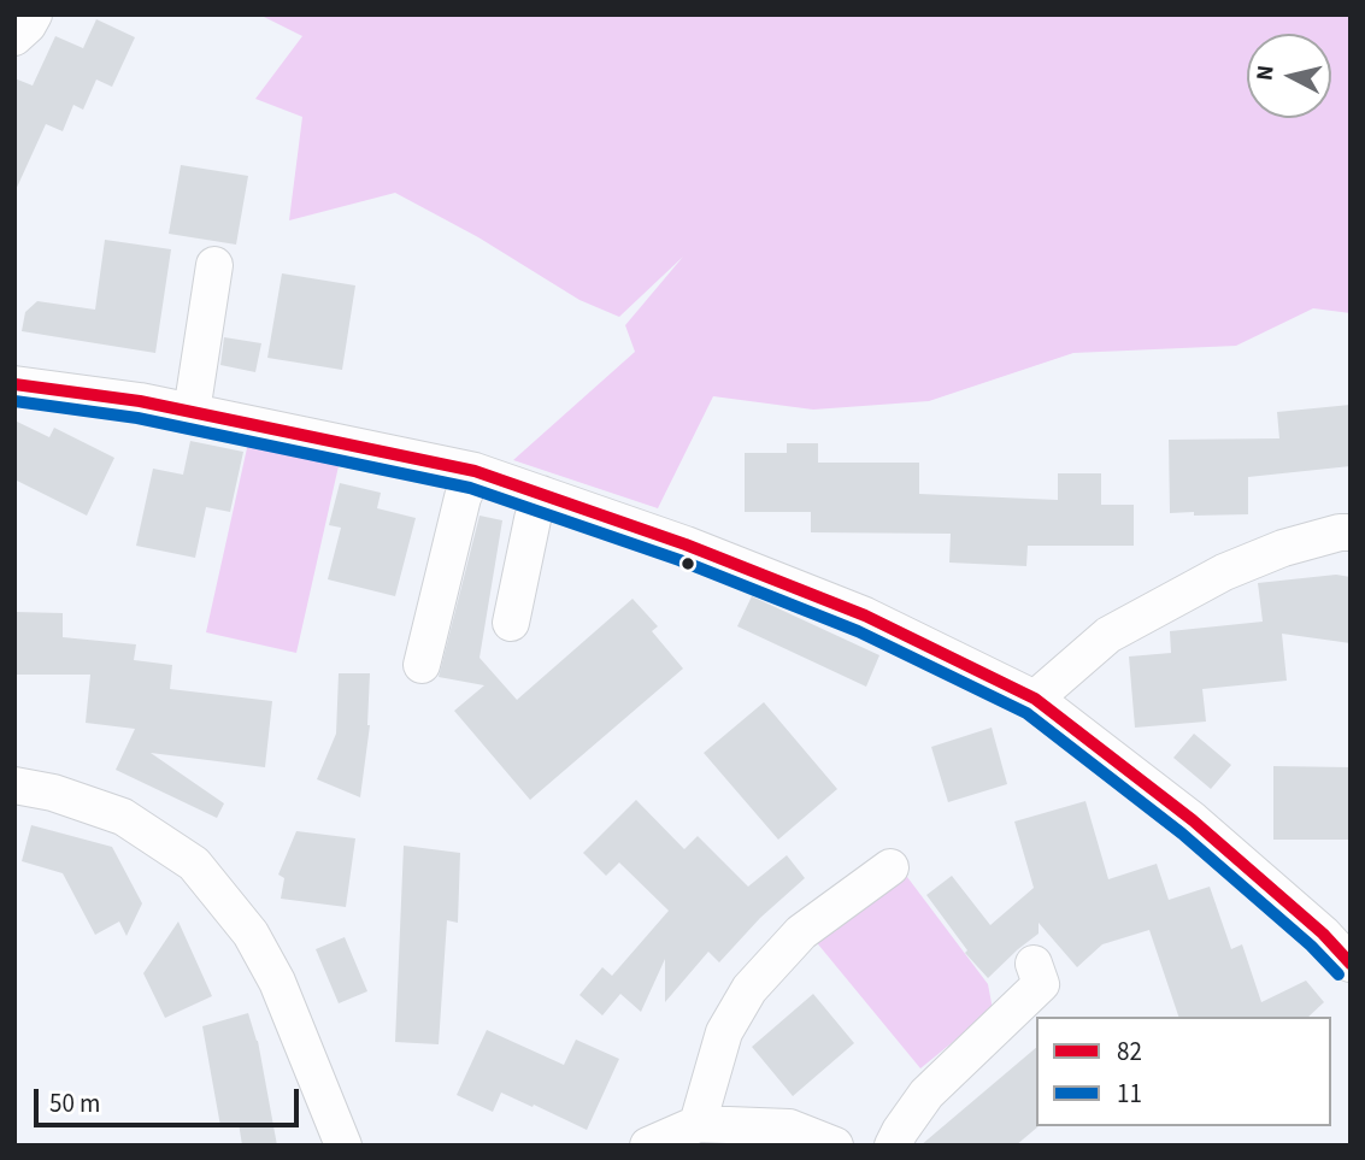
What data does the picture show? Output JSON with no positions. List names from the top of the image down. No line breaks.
{"lines":["transit line 82","transit line 11"],"legend":["82","11"],"scale_bar":"50 m","north":"left"}
